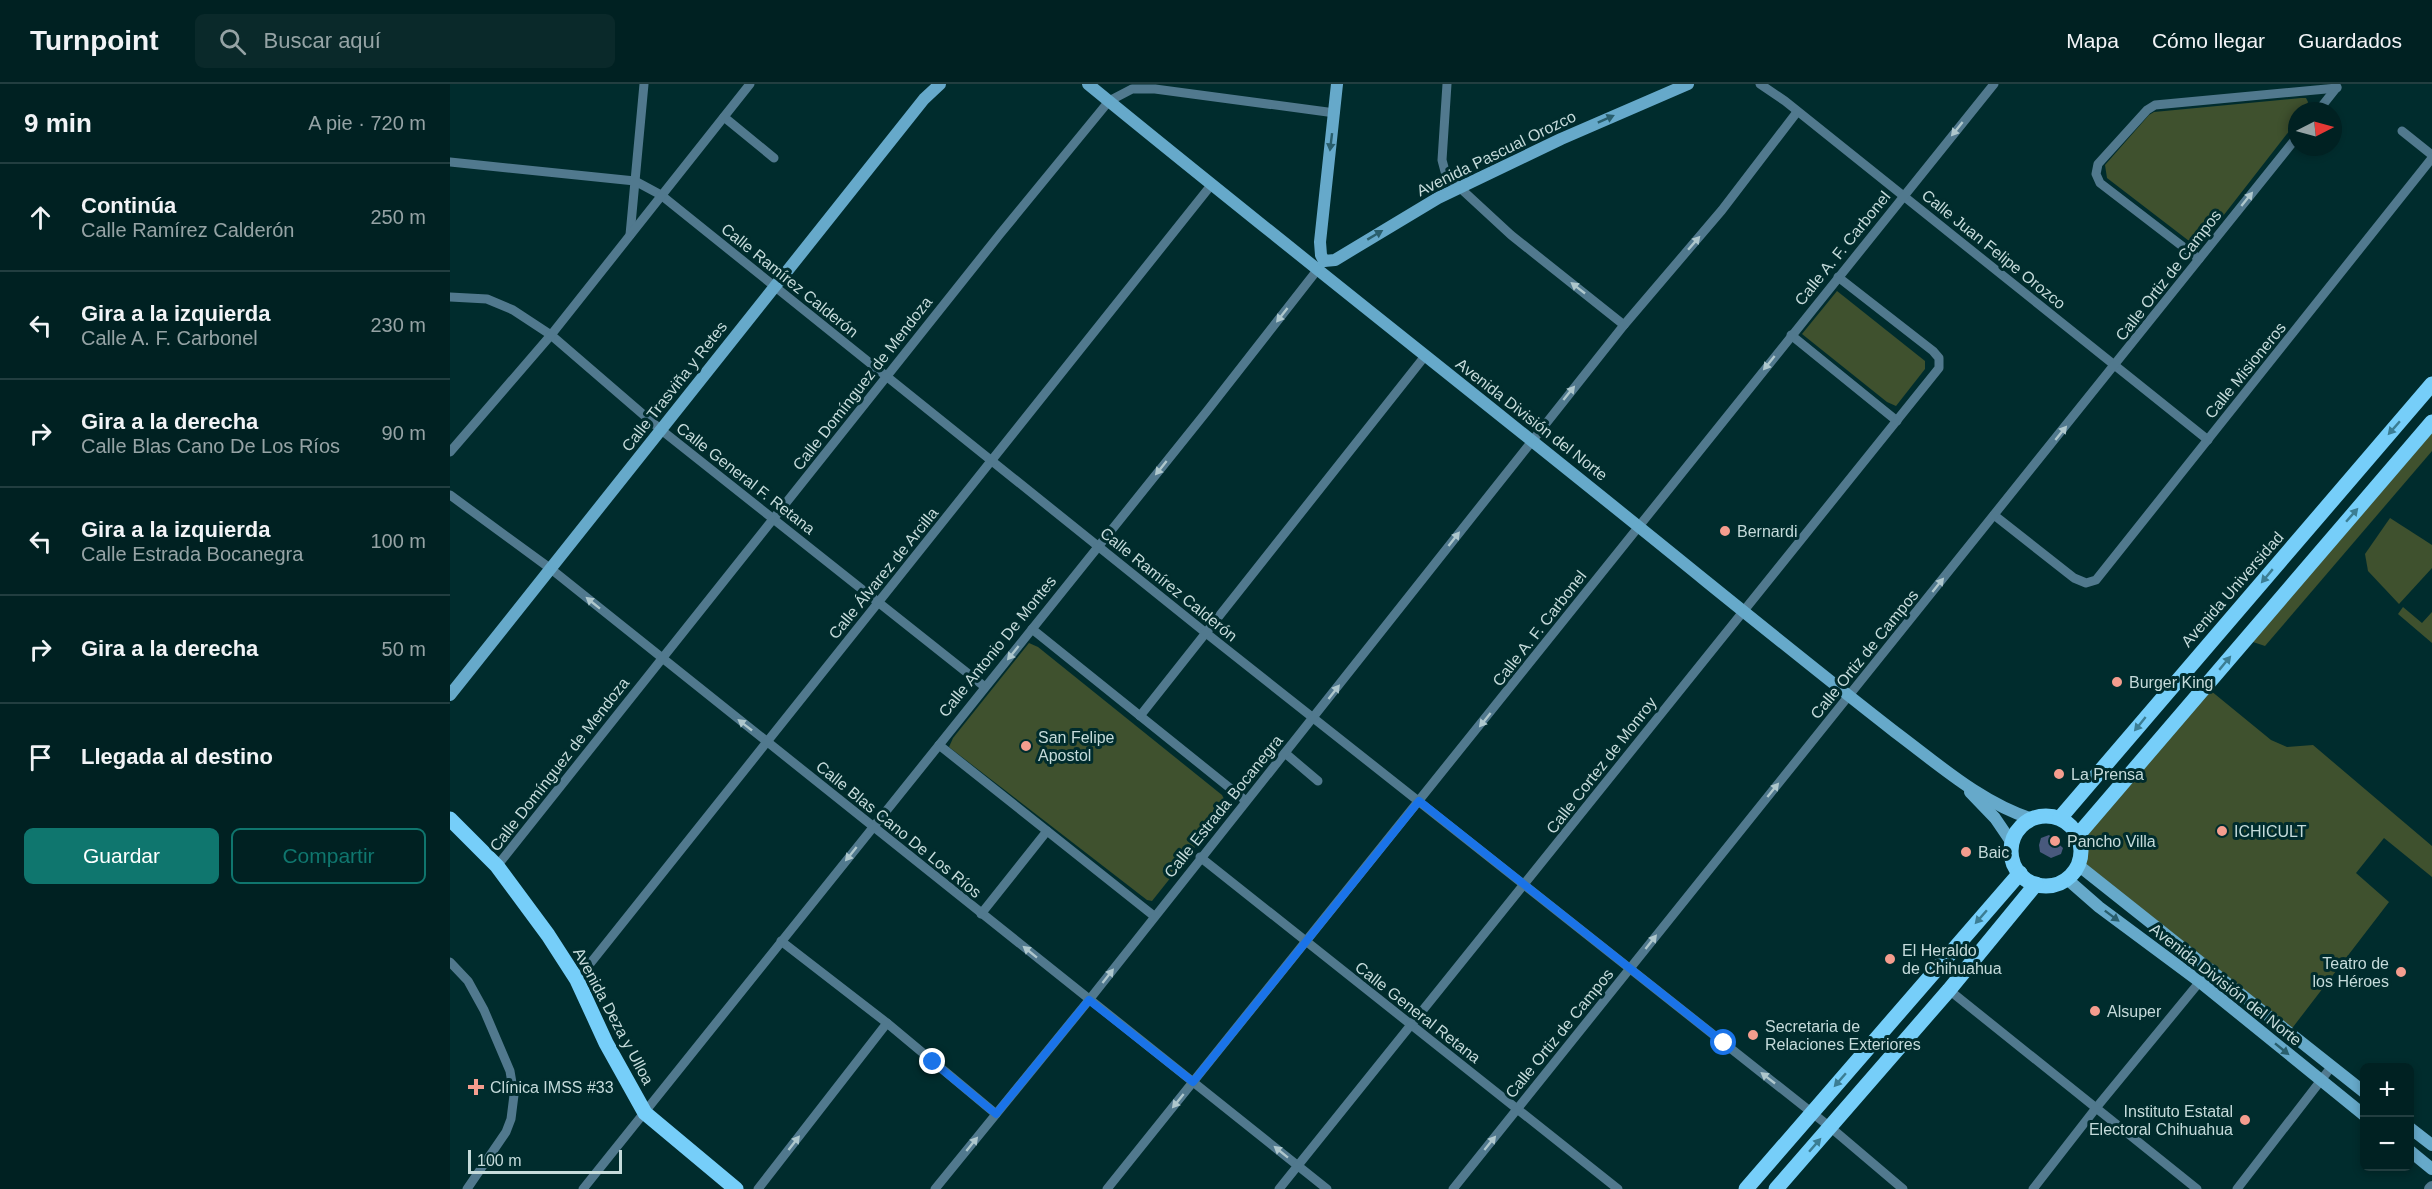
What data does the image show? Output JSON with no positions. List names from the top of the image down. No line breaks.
{"streets":{"main road":["Avenida Pascual Orozco","Calle Trasviña y Retes","Avenida División del Norte","Avenida Universidad","Avenida Deza y Ulloa"],"street":["Calle A. F. Carbonel","Calle Juan Felipe Orozco","Calle Ortiz de Campos","Calle Ramírez Calderón","Calle Misioneros","Calle Domínguez de Mendoza","Calle General F. Retana","Calle Álvarez de Arcilla","Calle Antonio De Montes","Calle Cortez de Monroy","Calle Estrada Bocanegra","Calle Blas Cano De Los Ríos","Calle General Retana"]},"crossings":[["Avenida Pascual Orozco","Avenida División del Norte"],["Avenida Pascual Orozco","Calle Antonio De Montes"],["Calle A. F. Carbonel","Calle Juan Felipe Orozco"],["Calle A. F. Carbonel","Calle Ramírez Calderón"],["Calle A. F. Carbonel","Avenida División del Norte"],["Calle A. F. Carbonel","Calle Cortez de Monroy"],["Calle A. F. Carbonel","Calle Blas Cano De Los Ríos"],["Calle A. F. Carbonel","Calle General Retana"],["Calle Juan Felipe Orozco","Calle Ortiz de Campos"],["Calle Juan Felipe Orozco","Calle Misioneros"],["Calle Juan Felipe Orozco","Calle Estrada Bocanegra"],["Calle Ortiz de Campos","Calle Ramírez Calderón"],["Calle Ortiz de Campos","Calle Misioneros"],["Calle Ortiz de Campos","Avenida División del Norte"],["Calle Ortiz de Campos","Calle General Retana"],["Calle Ramírez Calderón","Calle Domínguez de Mendoza"],["Calle Ramírez Calderón","Calle Trasviña y Retes"],["Calle Ramírez Calderón","Calle Álvarez de Arcilla"],["Calle Ramírez Calderón","Calle Antonio De Montes"],["Calle Ramírez Calderón","Calle Cortez de Monroy"],["Calle Ramírez Calderón","Calle Estrada Bocanegra"],["Calle Domínguez de Mendoza","Avenida División del Norte"],["Calle Domínguez de Mendoza","Calle General F. Retana"],["Calle Domínguez de Mendoza","Calle Blas Cano De Los Ríos"],["Calle Domínguez de Mendoza","Avenida Deza y Ulloa"],["Calle Trasviña y Retes","Calle General F. Retana"],["Calle Trasviña y Retes","Calle Blas Cano De Los Ríos"],["Avenida División del Norte","Calle Álvarez de Arcilla"],["Avenida División del Norte","Avenida Universidad"],["Avenida División del Norte","Calle Antonio De Montes"],["Avenida División del Norte","Calle Cortez de Monroy"],["Avenida División del Norte","Calle Estrada Bocanegra"],["Calle General F. Retana","Calle Álvarez de Arcilla"],["Calle General F. Retana","Calle Antonio De Montes"],["Calle Álvarez de Arcilla","Calle Blas Cano De Los Ríos"],["Calle Álvarez de Arcilla","Avenida Deza y Ulloa"],["Calle Antonio De Montes","Calle Blas Cano De Los Ríos"],["Calle Antonio De Montes","Avenida Deza y Ulloa"],["Calle Cortez de Monroy","Calle Blas Cano De Los Ríos"],["Calle Cortez de Monroy","Calle General Retana"],["Calle Estrada Bocanegra","Calle Blas Cano De Los Ríos"],["Calle Estrada Bocanegra","Calle General Retana"]],"one_way":["Avenida Pascual Orozco","Calle A. F. Carbonel","Calle Ortiz de Campos","Calle Antonio De Montes","Calle Estrada Bocanegra","Calle Blas Cano De Los Ríos"],"places":{"other":["Bernardi","Burger King","San Felipe Apostol","La Prensa","ICHICULT","Pancho Villa","Baic","El Heraldo de Chihuahua","Teatro de los Héroes","Alsuper","Secretaria de Relaciones Exteriores","Instituto Estatal Electoral Chihuahua"],"health":["Clínica IMSS #33"]},"scale_bar":"100 m","north":"right","page":{"header":"Turnpoint","search":"Buscar aquí","nav":["Mapa","Cómo llegar","Guardados"],"heading":["9 min","A pie · 720 m"],"list":[["Continúa","Calle Ramírez Calderón","250 m"],["Gira a la izquierda","Calle A. F. Carbonel","230 m"],["Gira a la derecha","Calle Blas Cano De Los Ríos","90 m"],["Gira a la izquierda","Calle Estrada Bocanegra","100 m"],["Gira a la derecha","50 m"],"Llegada al destino"],"buttons":["Guardar","Compartir"],"map_buttons":["+","−"],"scale":"100 m"}}
